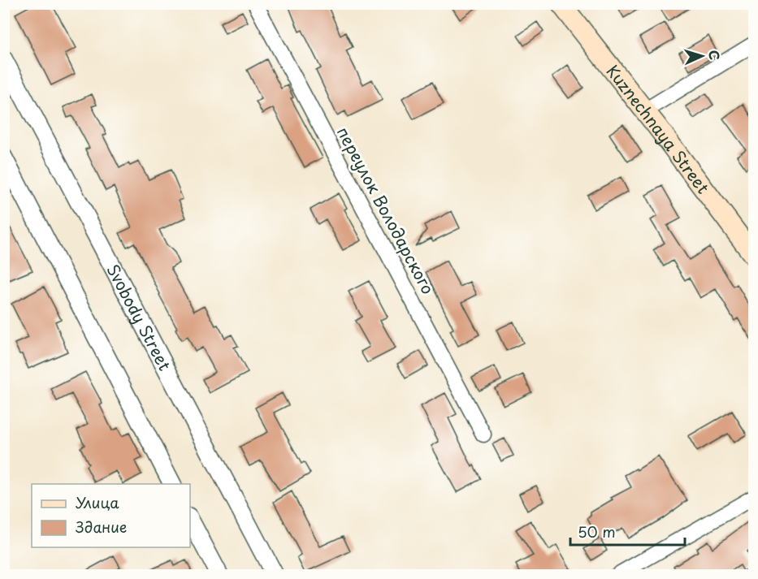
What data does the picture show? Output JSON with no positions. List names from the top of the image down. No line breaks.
{"streets":{"main road":["Kuznechnaya Street"],"street":["переулок Володарского","Svobody Street"]},"legend":["Улица","Здание"],"scale_bar":"50 m","north":"right"}
